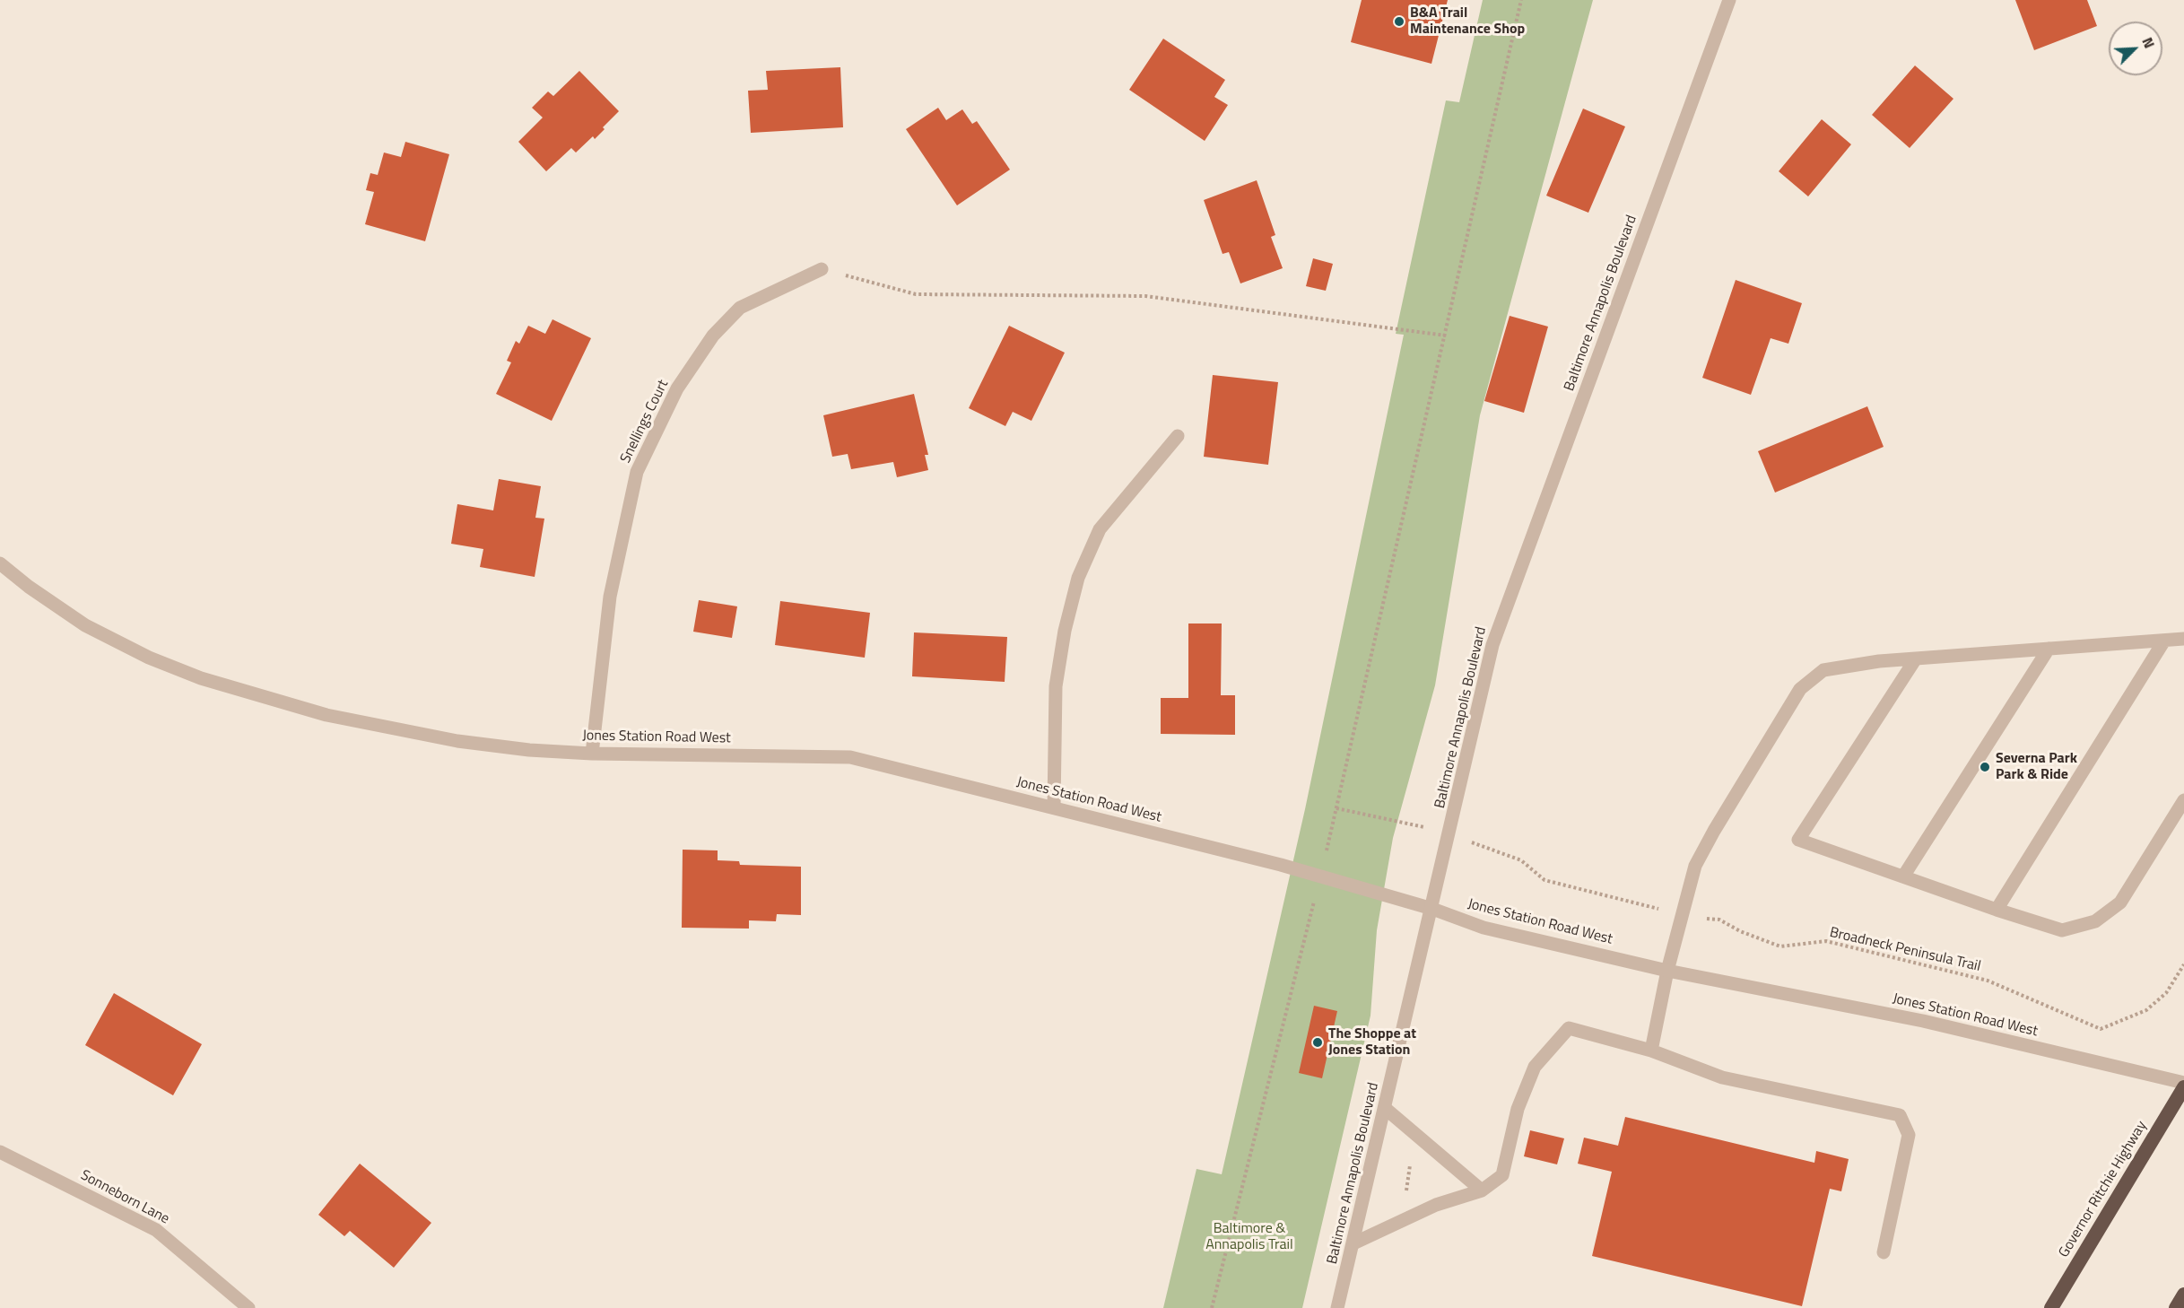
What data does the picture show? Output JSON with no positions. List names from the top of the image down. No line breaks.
{"streets":{"highway":["Governor Ritchie Highway"],"street":["Baltimore Annapolis Boulevard","Snellings Court","Jones Station Road West","Sonneborn Lane"],"path":["Broadneck Peninsula Trail"]},"crossings":[["Baltimore Annapolis Boulevard","Jones Station Road West"],["Snellings Court","Jones Station Road West"]],"parks":["Baltimore & Annapolis Trail"],"places":["B&A Trail Maintenance Shop","Severna Park Park & Ride","The Shoppe at Jones Station"],"north":"top right"}
